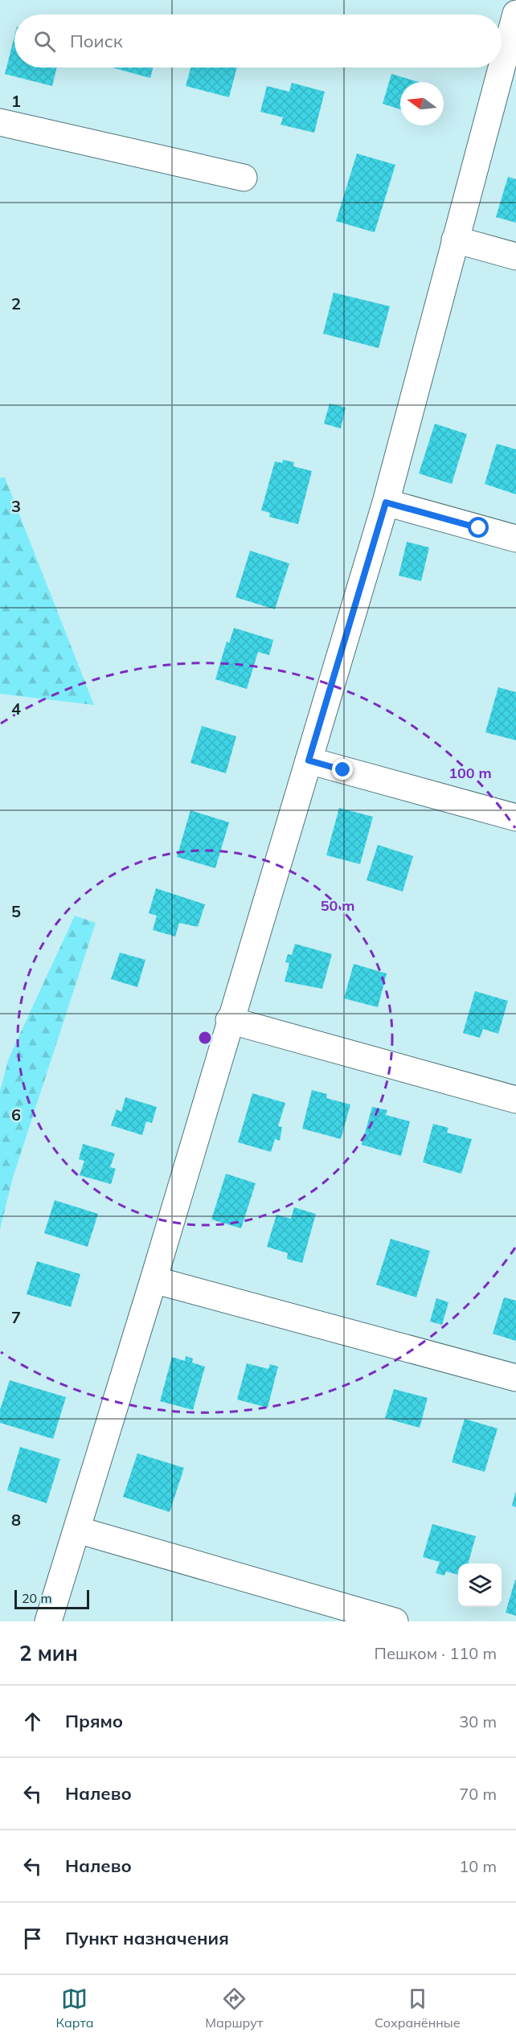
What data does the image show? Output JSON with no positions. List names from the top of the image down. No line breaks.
{"scale_bar":"20 m","north":"left","page":{"search":"Поиск","scale":"20 m","heading":["2 мин","Пешком · 110 m"],"list":[["Прямо","30 m"],["Налево","70 m"],["Налево","10 m"],"Пункт назначения"],"nav":["Карта","Маршрут","Сохранённые"]},"grid":{"rows":["1","2","3","4","5","6","7","8"]},"rings":["100 m","50 m"]}
